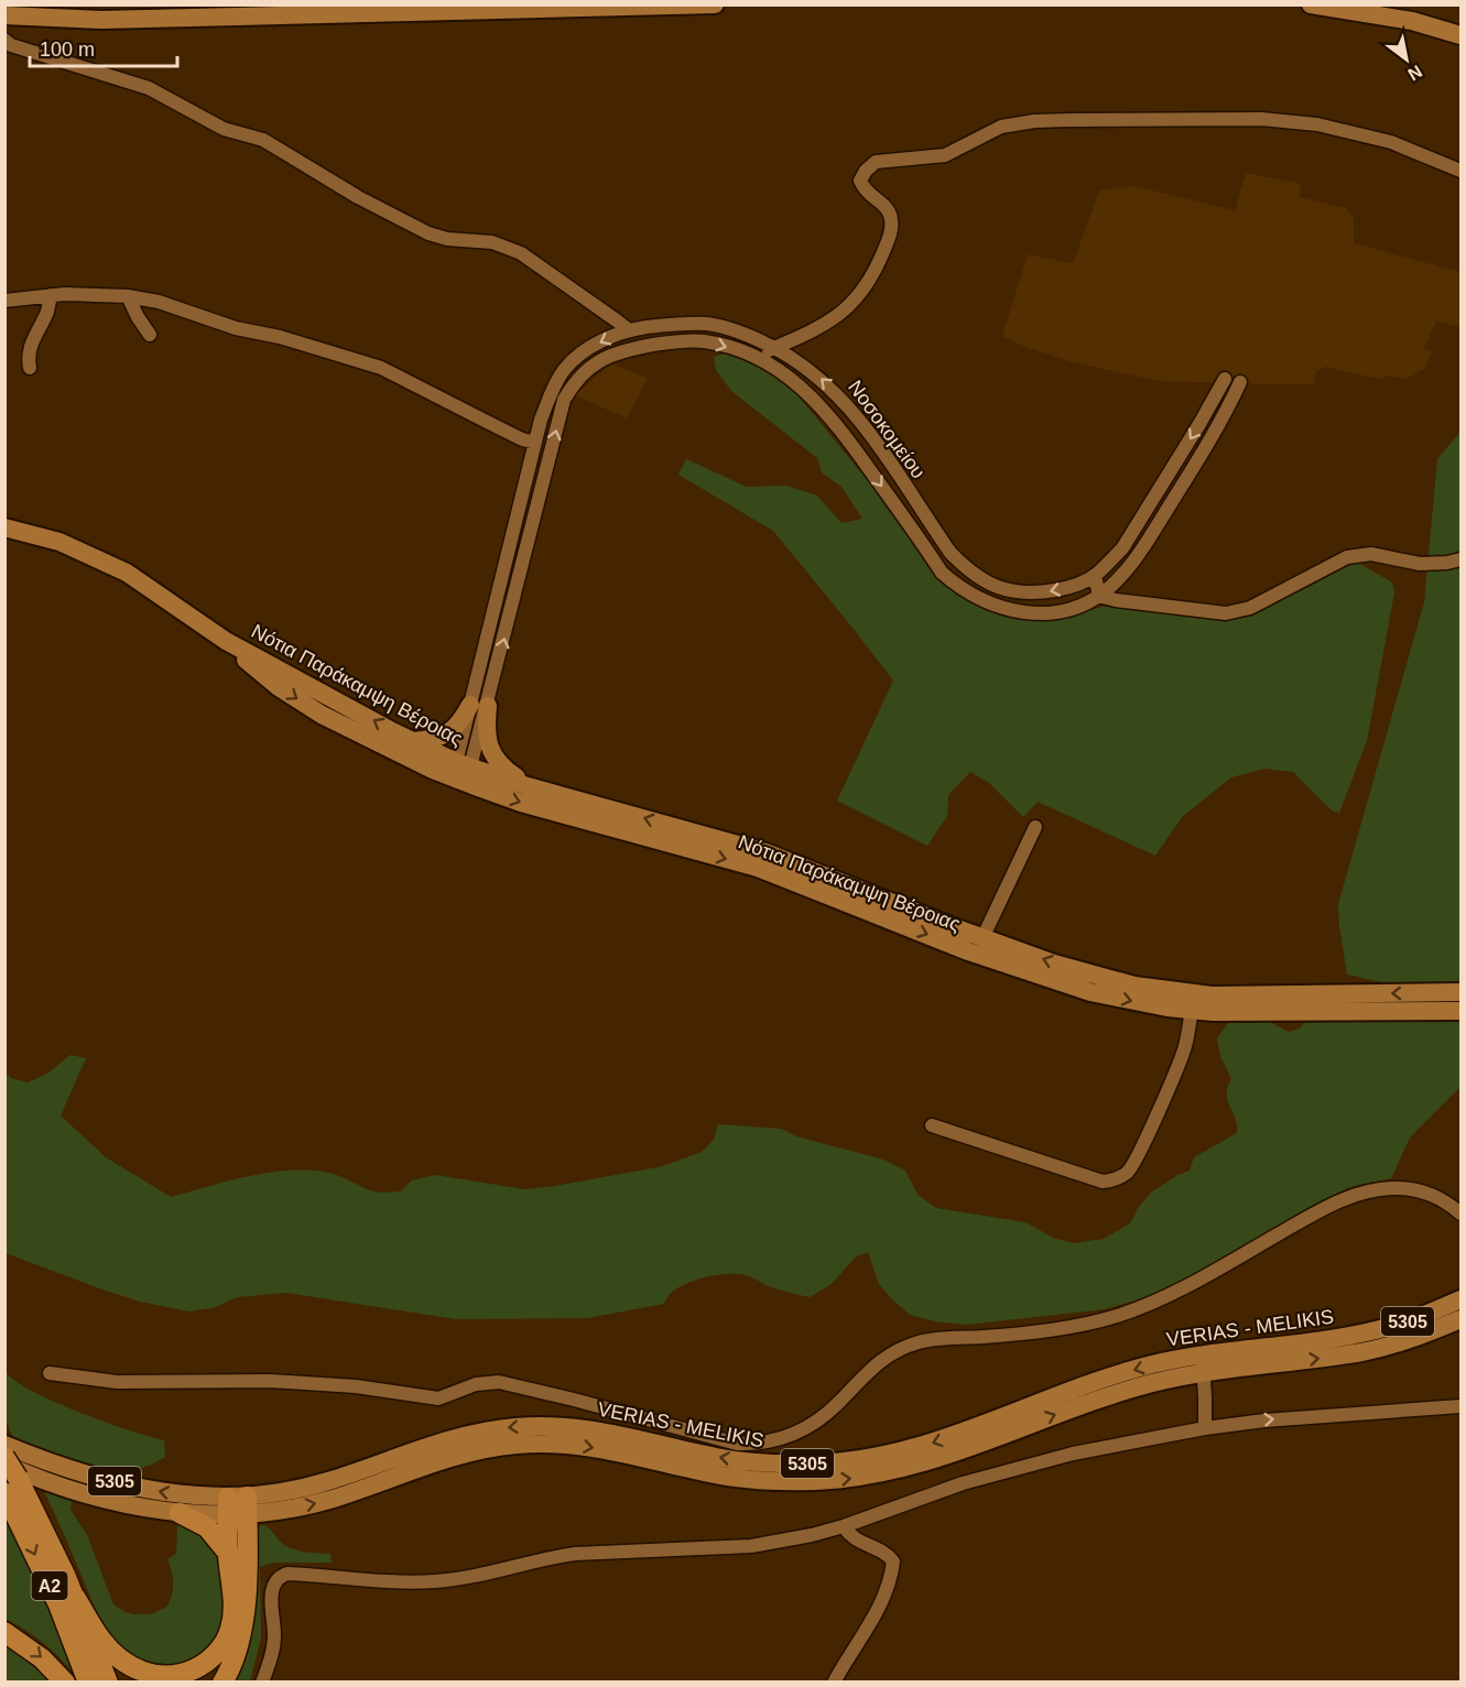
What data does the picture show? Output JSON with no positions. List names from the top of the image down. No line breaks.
{"streets":{"highway":["Α2"],"main road":["Νότια Παράκαμψη Βέροιας","5305","VERIAS - MELIKIS"],"street":["Νοσοκομείου"]},"crossings":[["VERIAS - MELIKIS","Α2"]],"scale_bar":"100 m","north":"bottom right"}
